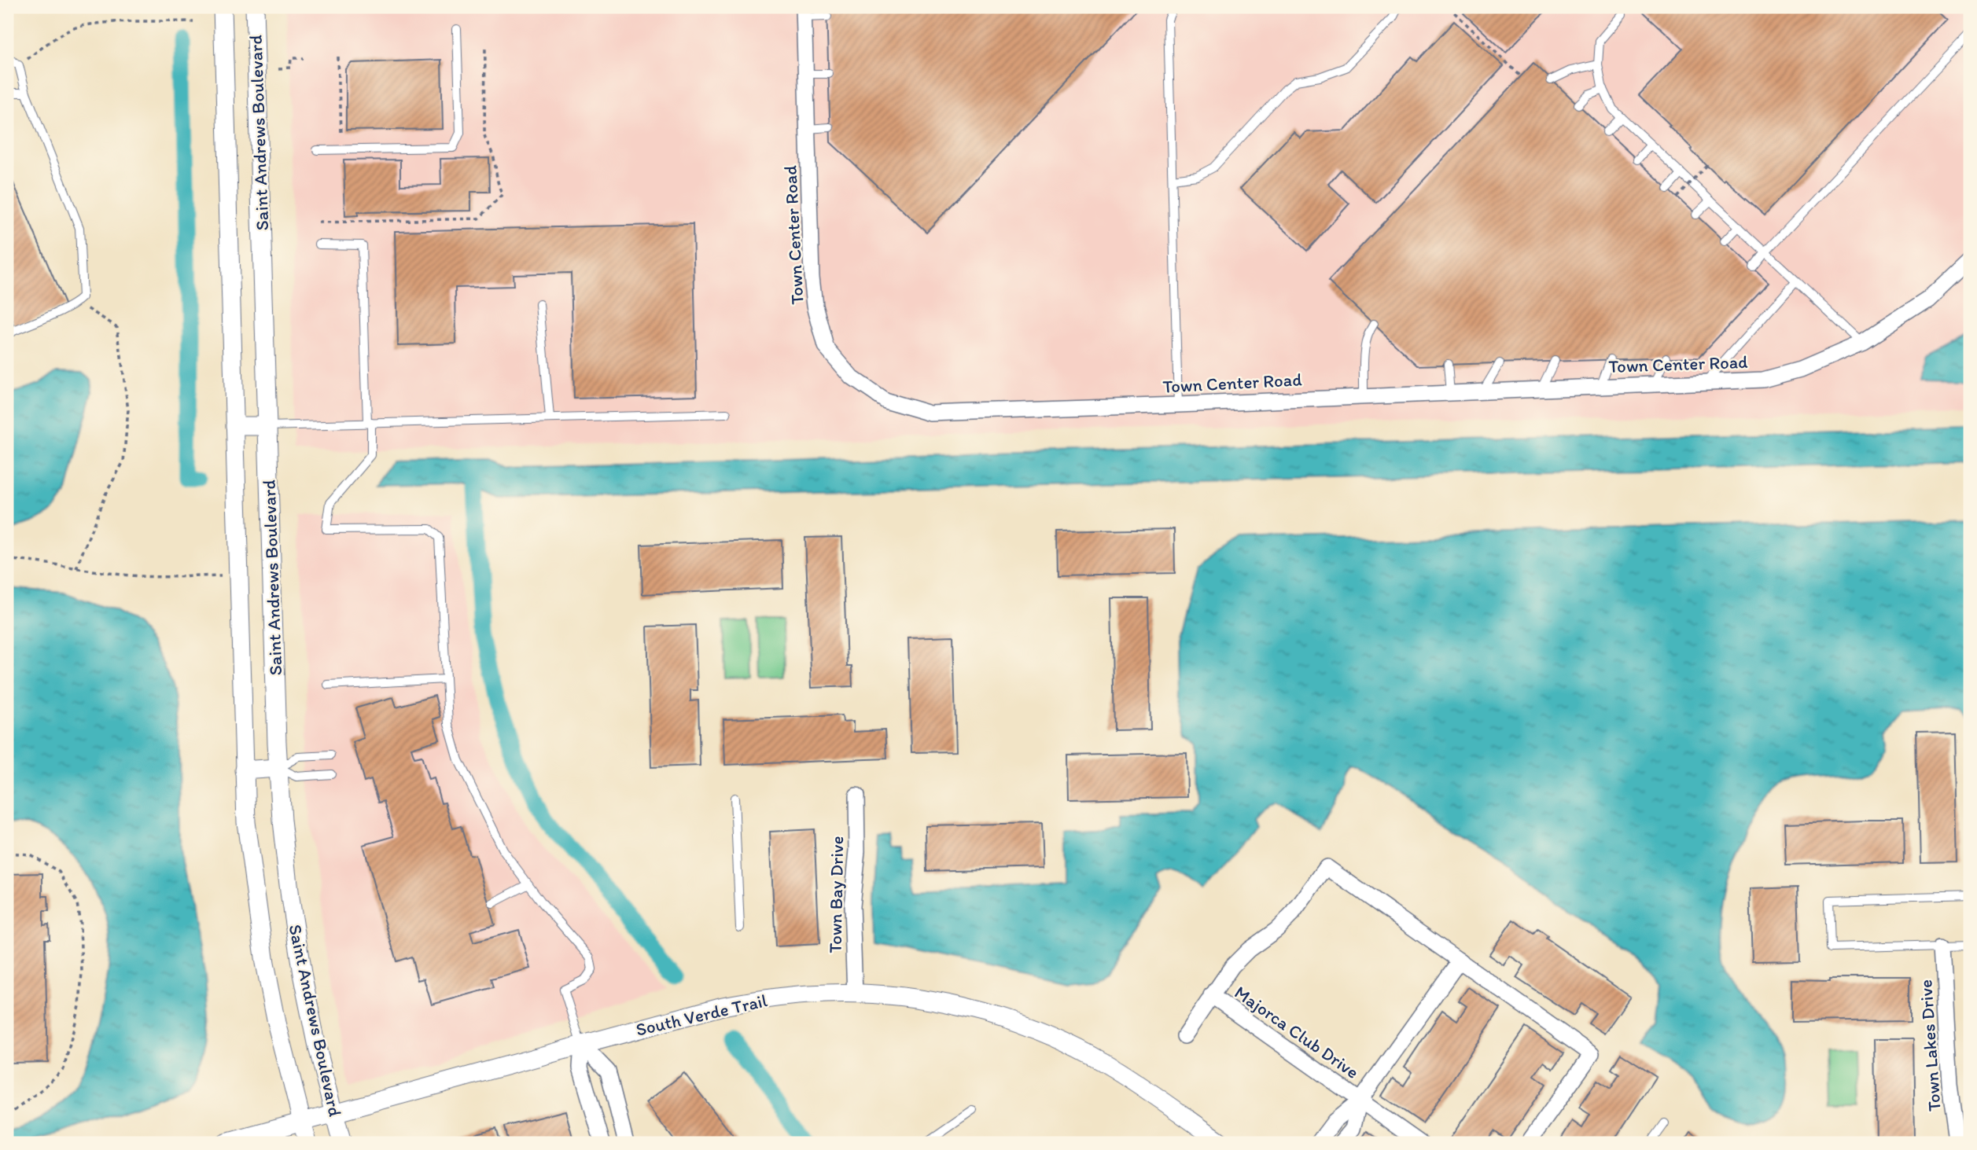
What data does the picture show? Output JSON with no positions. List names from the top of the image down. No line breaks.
{"streets":{"street":["Saint Andrews Boulevard","Town Center Road","Town Bay Drive","South Verde Trail","Majorca Club Drive","Town Lakes Drive"]},"crossings":[["Saint Andrews Boulevard","South Verde Trail"],["Town Bay Drive","South Verde Trail"]]}
